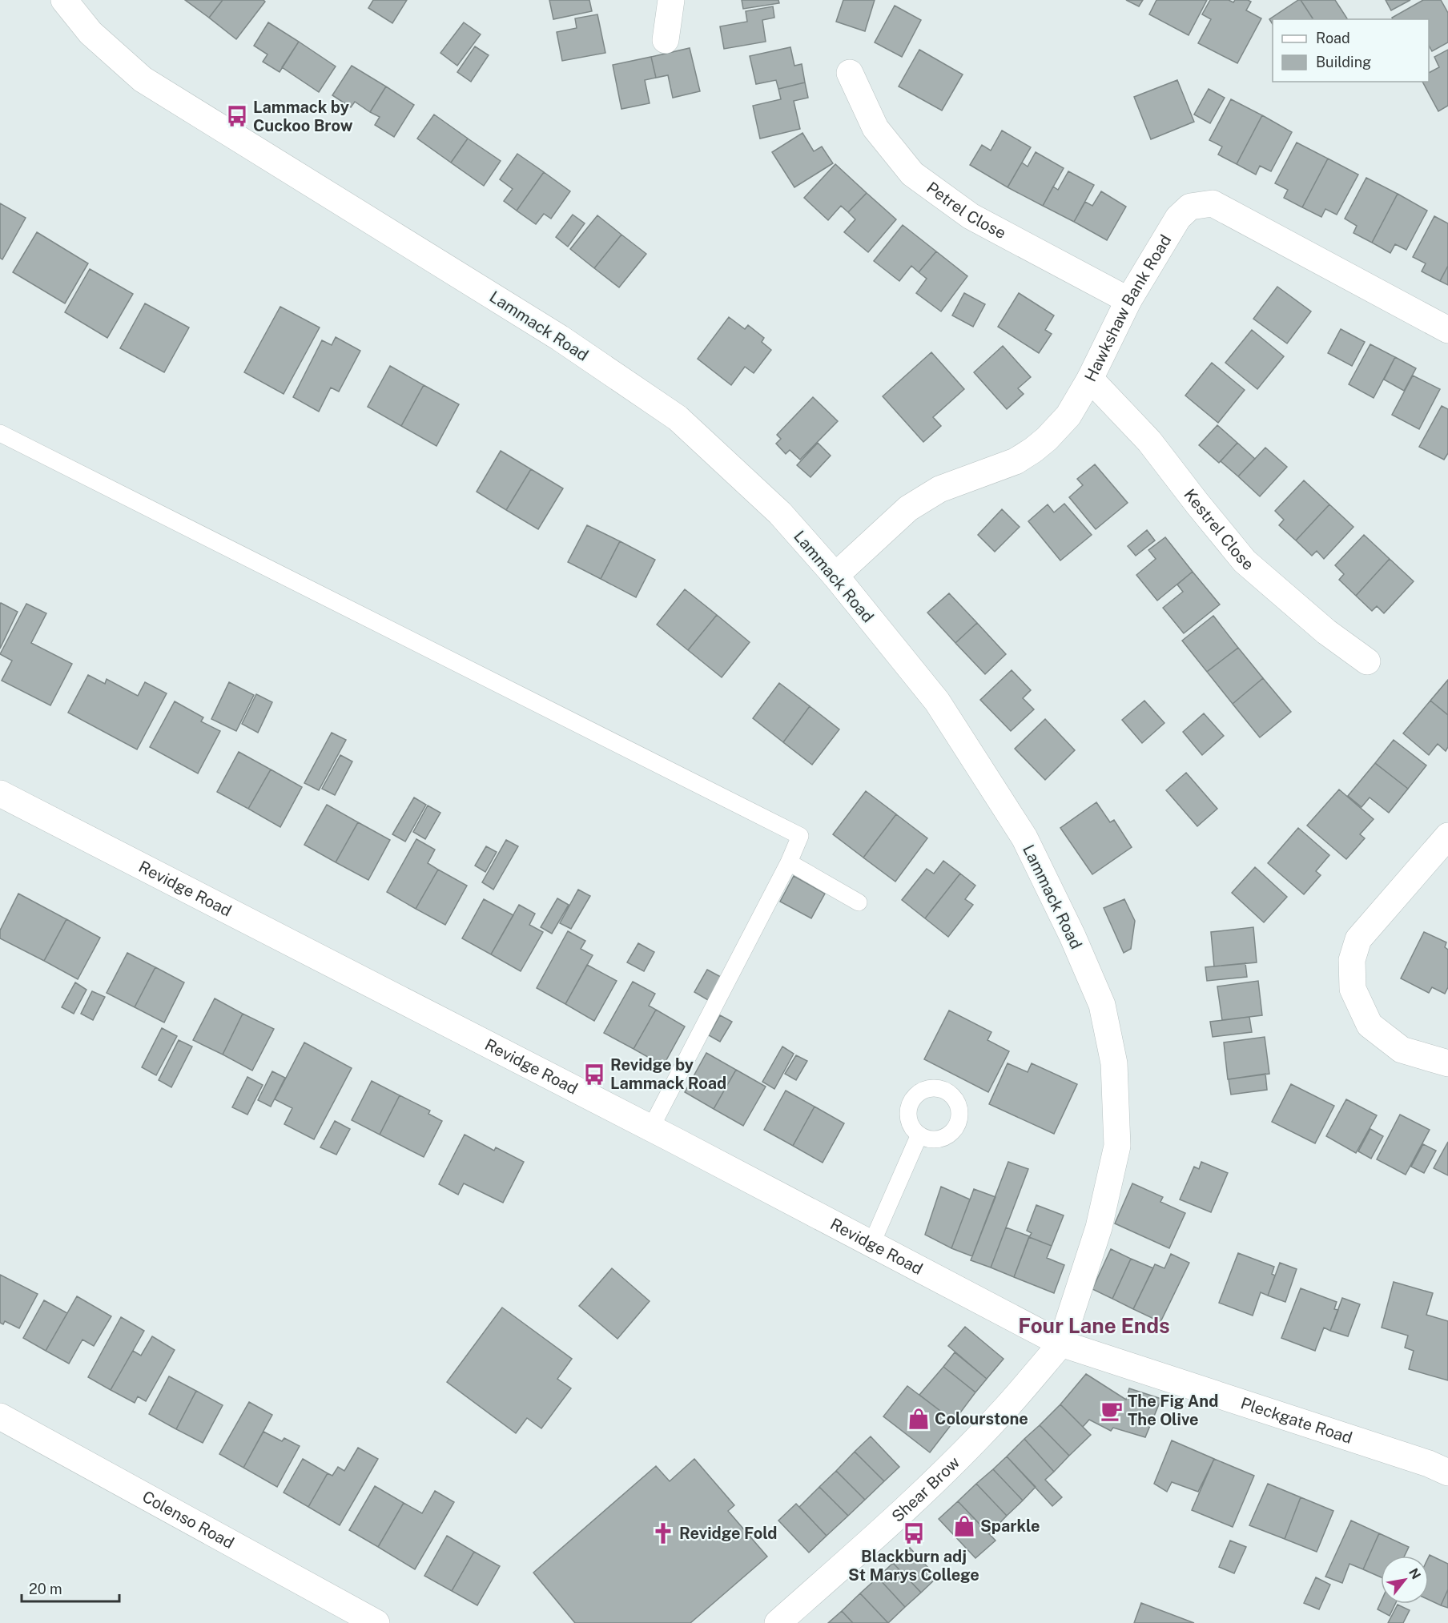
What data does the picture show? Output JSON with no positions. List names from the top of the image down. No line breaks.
{"streets":{"street":["Petrel Close","Hawkshaw Bank Road","Lammack Road","Kestrel Close","Revidge Road","Pleckgate Road","Shear Brow","Colenso Road"]},"crossings":[["Petrel Close","Hawkshaw Bank Road"],["Hawkshaw Bank Road","Lammack Road"],["Hawkshaw Bank Road","Kestrel Close"],["Lammack Road","Revidge Road"],["Lammack Road","Pleckgate Road"],["Lammack Road","Shear Brow"],["Revidge Road","Pleckgate Road"],["Revidge Road","Shear Brow"],["Pleckgate Road","Shear Brow"]],"districts":["Four Lane Ends"],"places":{"bus stop":["Lammack by Cuckoo Brow","Revidge by Lammack Road","Blackburn adj St Marys College"],"cafe":["The Fig And The Olive"],"shop":["Colourstone","Sparkle"],"church":["Revidge Fold"]},"legend":["Road","Building"],"scale_bar":"20 m","north":"top right"}
